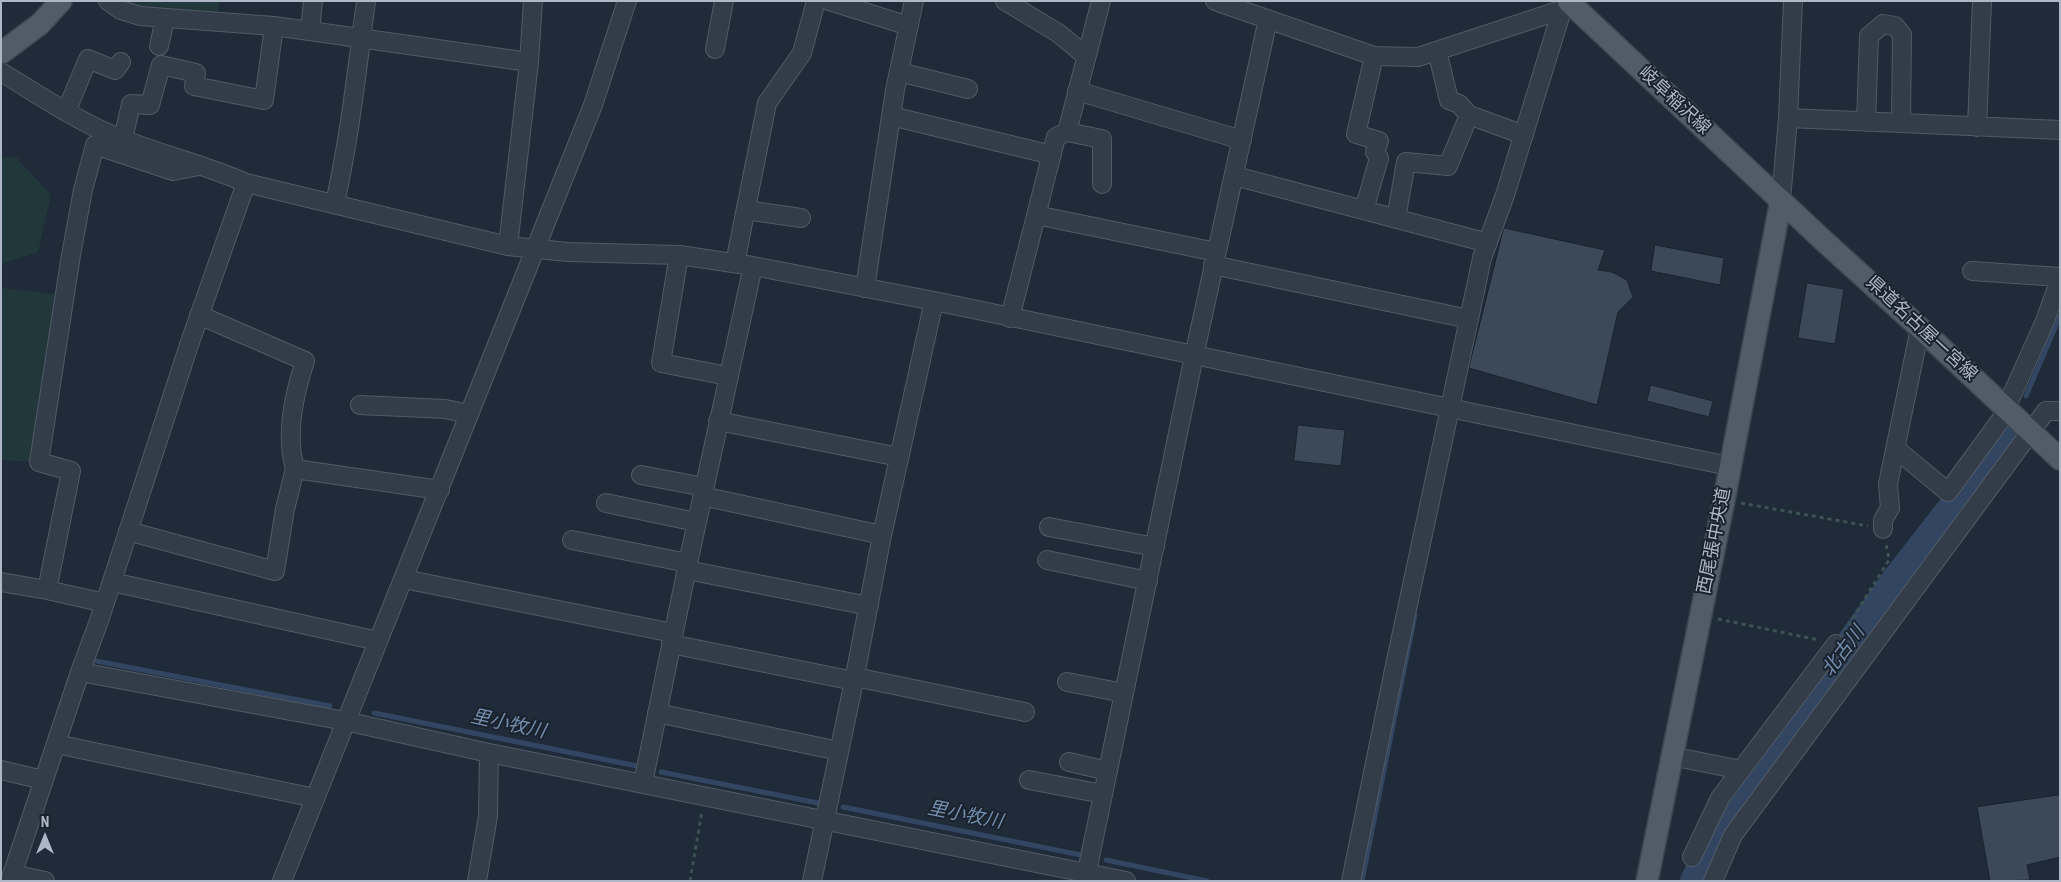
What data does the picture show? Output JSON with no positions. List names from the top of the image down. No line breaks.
{"streets":{"main road":["岐阜稲沢線","県道名古屋一宮線","西尾張中央道"]},"crossings":[["岐阜稲沢線","県道名古屋一宮線"],["岐阜稲沢線","西尾張中央道"],["県道名古屋一宮線","西尾張中央道"]],"water":["北古川","里小牧川"],"north":"top"}
